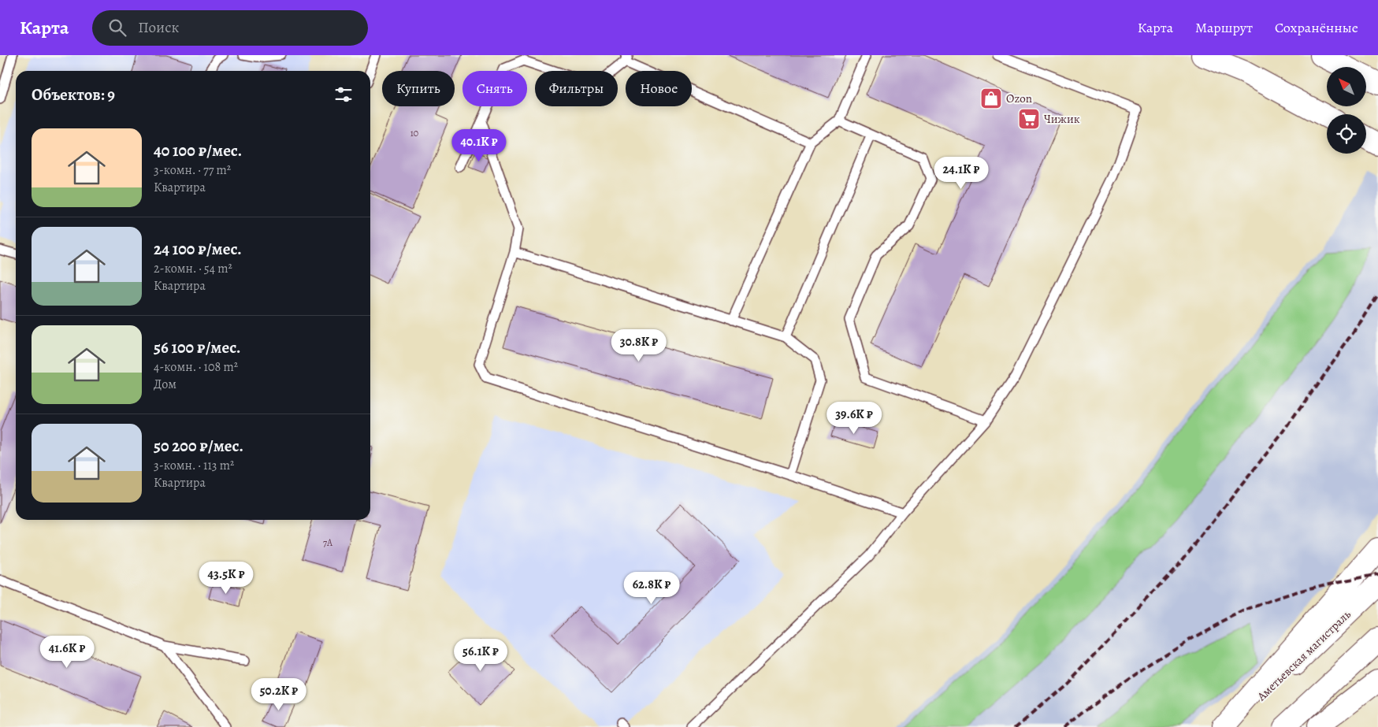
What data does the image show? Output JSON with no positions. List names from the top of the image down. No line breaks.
{"streets":{"main road":["Аметьевская магистраль"]},"places":{"shop":["Ozon"],"supermarket":["Чижик"]},"house_numbers":["10","7А"],"north":"top left","page":{"header":"Карта","search":"Поиск","nav":["Карта","Маршрут","Сохранённые"],"chip":["Купить","Снять","Фильтры","Новое"],"heading":"Объектов: 9","list":[{"name":"40 100 ₽/мес.","note":"3-комн. · 77 m² · Квартира"},{"name":"24 100 ₽/мес.","note":"2-комн. · 54 m² · Квартира"},{"name":"56 100 ₽/мес.","note":"4-комн. · 108 m² · Дом"},{"name":"50 200 ₽/мес.","note":"3-комн. · 113 m² · Квартира"}],"price":["40.1K ₽","24.1K ₽","30.8K ₽","39.6K ₽","43.5K ₽","62.8K ₽","41.6K ₽","56.1K ₽","50.2K ₽"]}}
